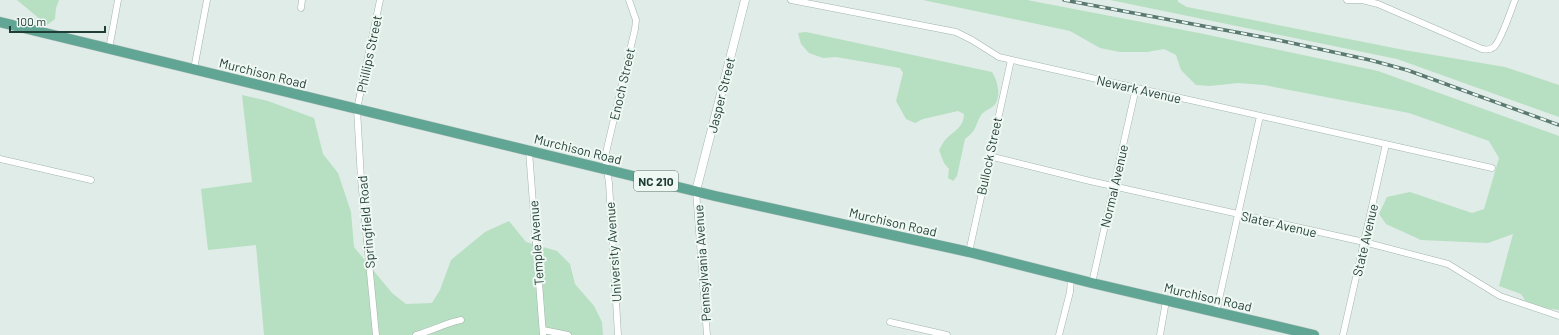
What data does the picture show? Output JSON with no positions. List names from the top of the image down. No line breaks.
{"streets":{"main road":["Murchison Road","NC 210"],"street":["Phillips Street","Enoch Street","Newark Avenue","Jasper Street","Bullock Street","Normal Avenue","Springfield Road","Slater Avenue","State Avenue","Temple Avenue","University Avenue","Pennsylvania Avenue"]},"crossings":[["Phillips Street","Murchison Road"],["Phillips Street","Springfield Road"],["Murchison Road","Enoch Street"],["Murchison Road","Jasper Street"],["Murchison Road","Bullock Street"],["Murchison Road","Normal Avenue"],["Murchison Road","Springfield Road"],["Murchison Road","Temple Avenue"],["Murchison Road","University Avenue"],["Murchison Road","Pennsylvania Avenue"],["Enoch Street","University Avenue"],["Newark Avenue","Bullock Street"],["Newark Avenue","Normal Avenue"],["Newark Avenue","State Avenue"],["Jasper Street","Pennsylvania Avenue"],["Bullock Street","Slater Avenue"],["Normal Avenue","Slater Avenue"],["Slater Avenue","State Avenue"]],"scale_bar":"100 m"}
